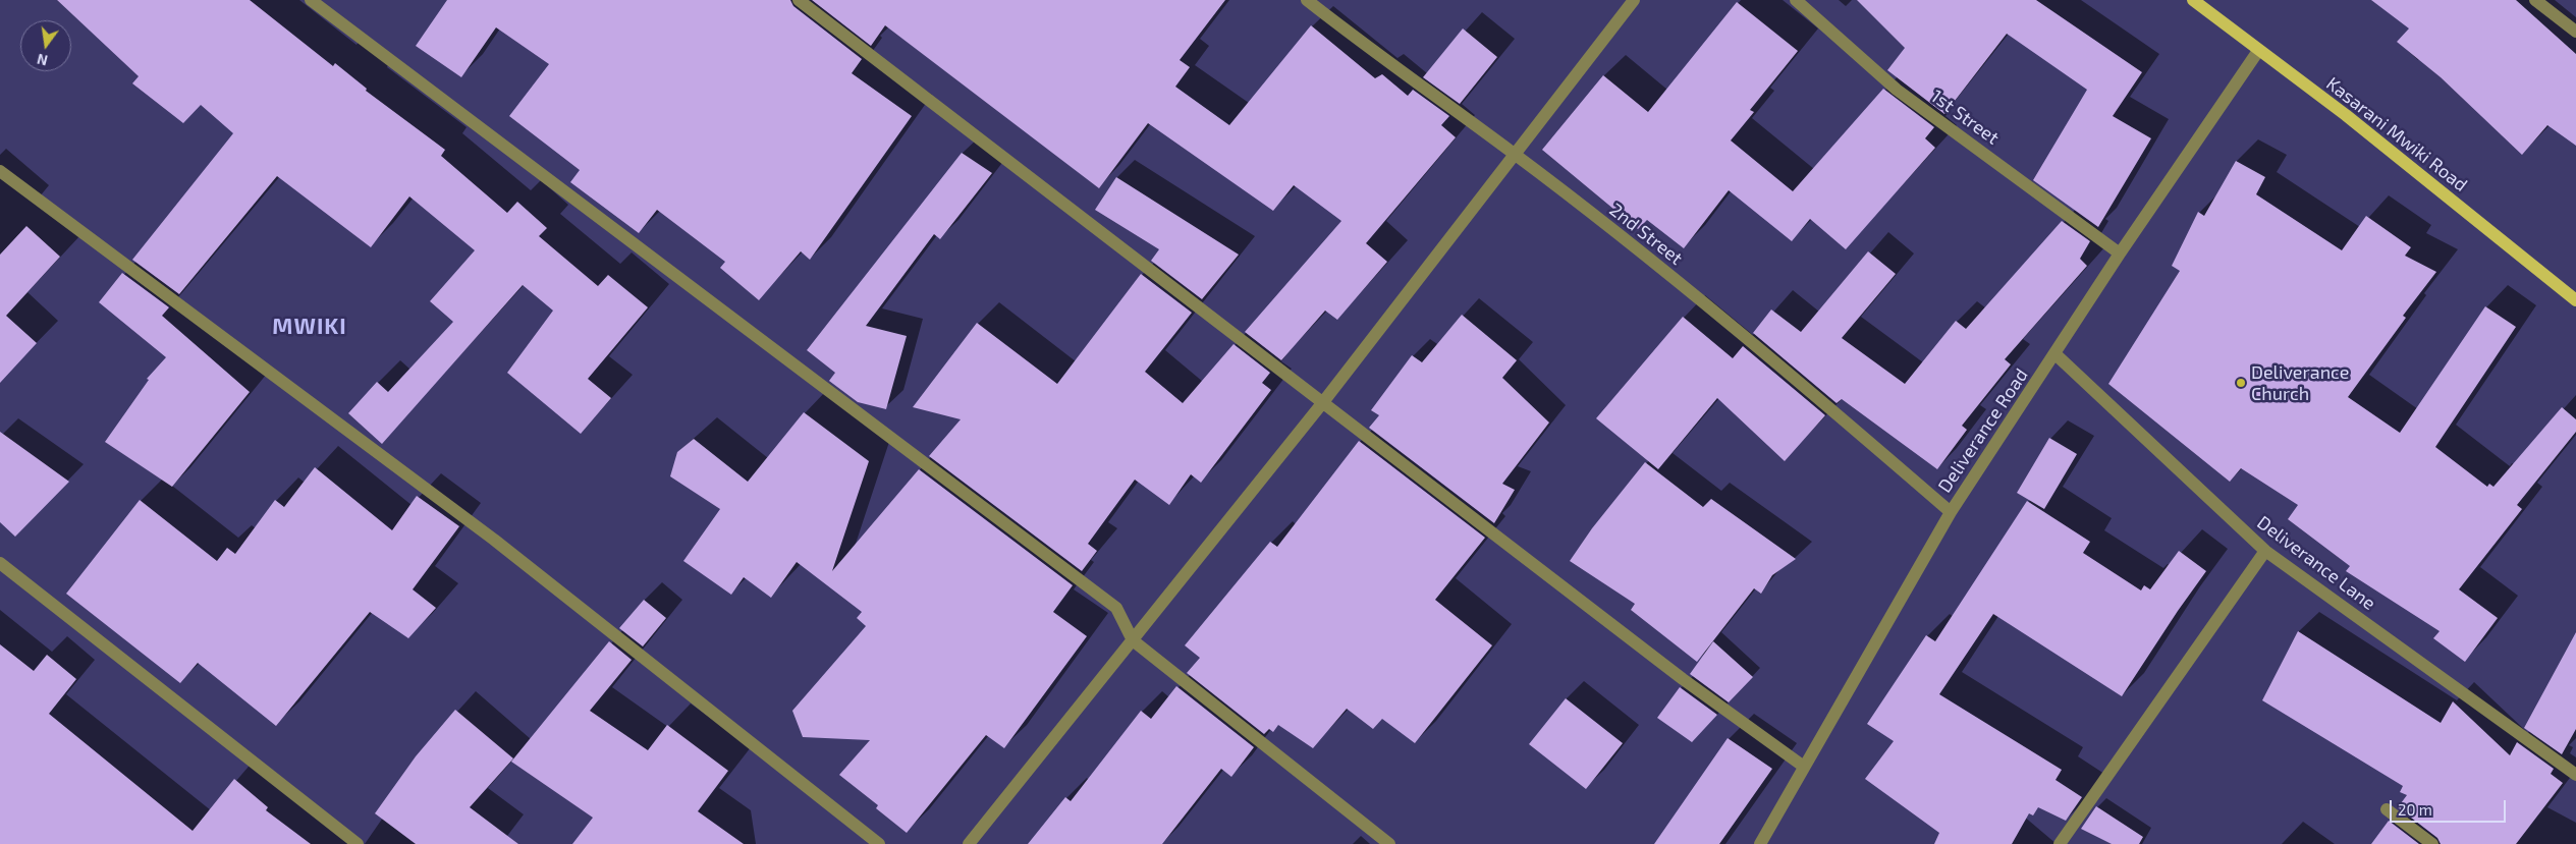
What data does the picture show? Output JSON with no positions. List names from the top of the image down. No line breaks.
{"streets":{"main road":["Kasarani Mwiki Road"],"street":["1st Street","2nd Street","Deliverance Road","Deliverance Lane"]},"crossings":[["1st Street","Deliverance Road"],["Kasarani Mwiki Road","Deliverance Road"],["2nd Street","Deliverance Road"],["Deliverance Road","Deliverance Lane"]],"districts":["MWIKI"],"places":["Deliverance Church"],"scale_bar":"20 m","north":"bottom"}
